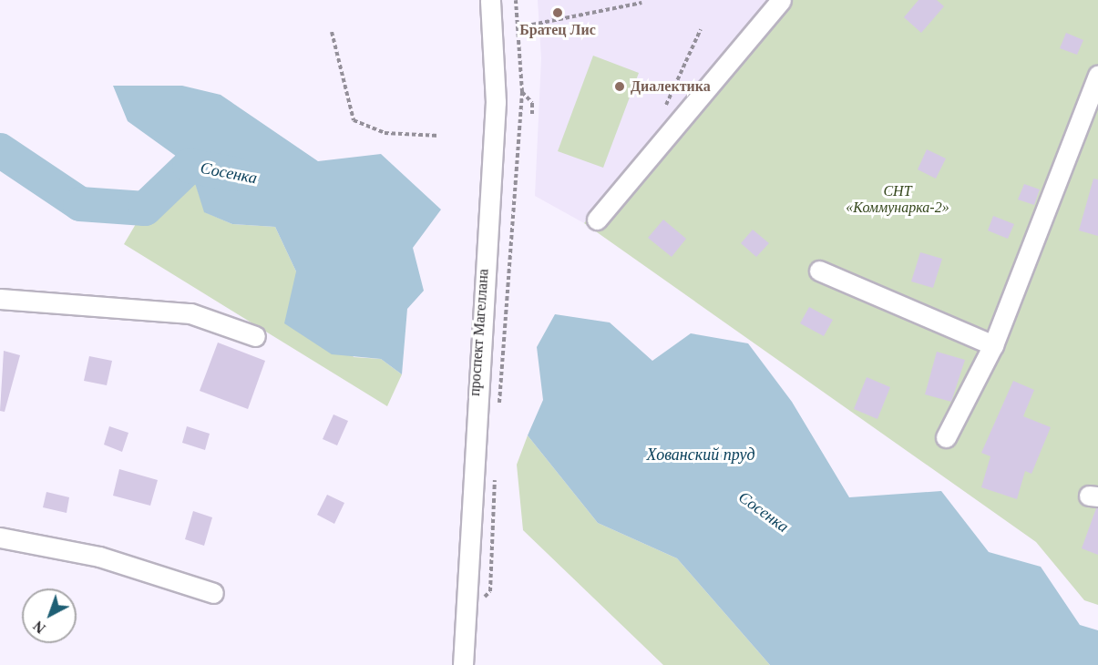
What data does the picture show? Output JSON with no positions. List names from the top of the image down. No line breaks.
{"streets":{"street":["проспект Магеллана"]},"water":["Сосенка","Хованский пруд"],"parks":["СНТ «Коммунарка-2»"],"places":["Братец Лис","Диалектика"],"north":"bottom left"}
